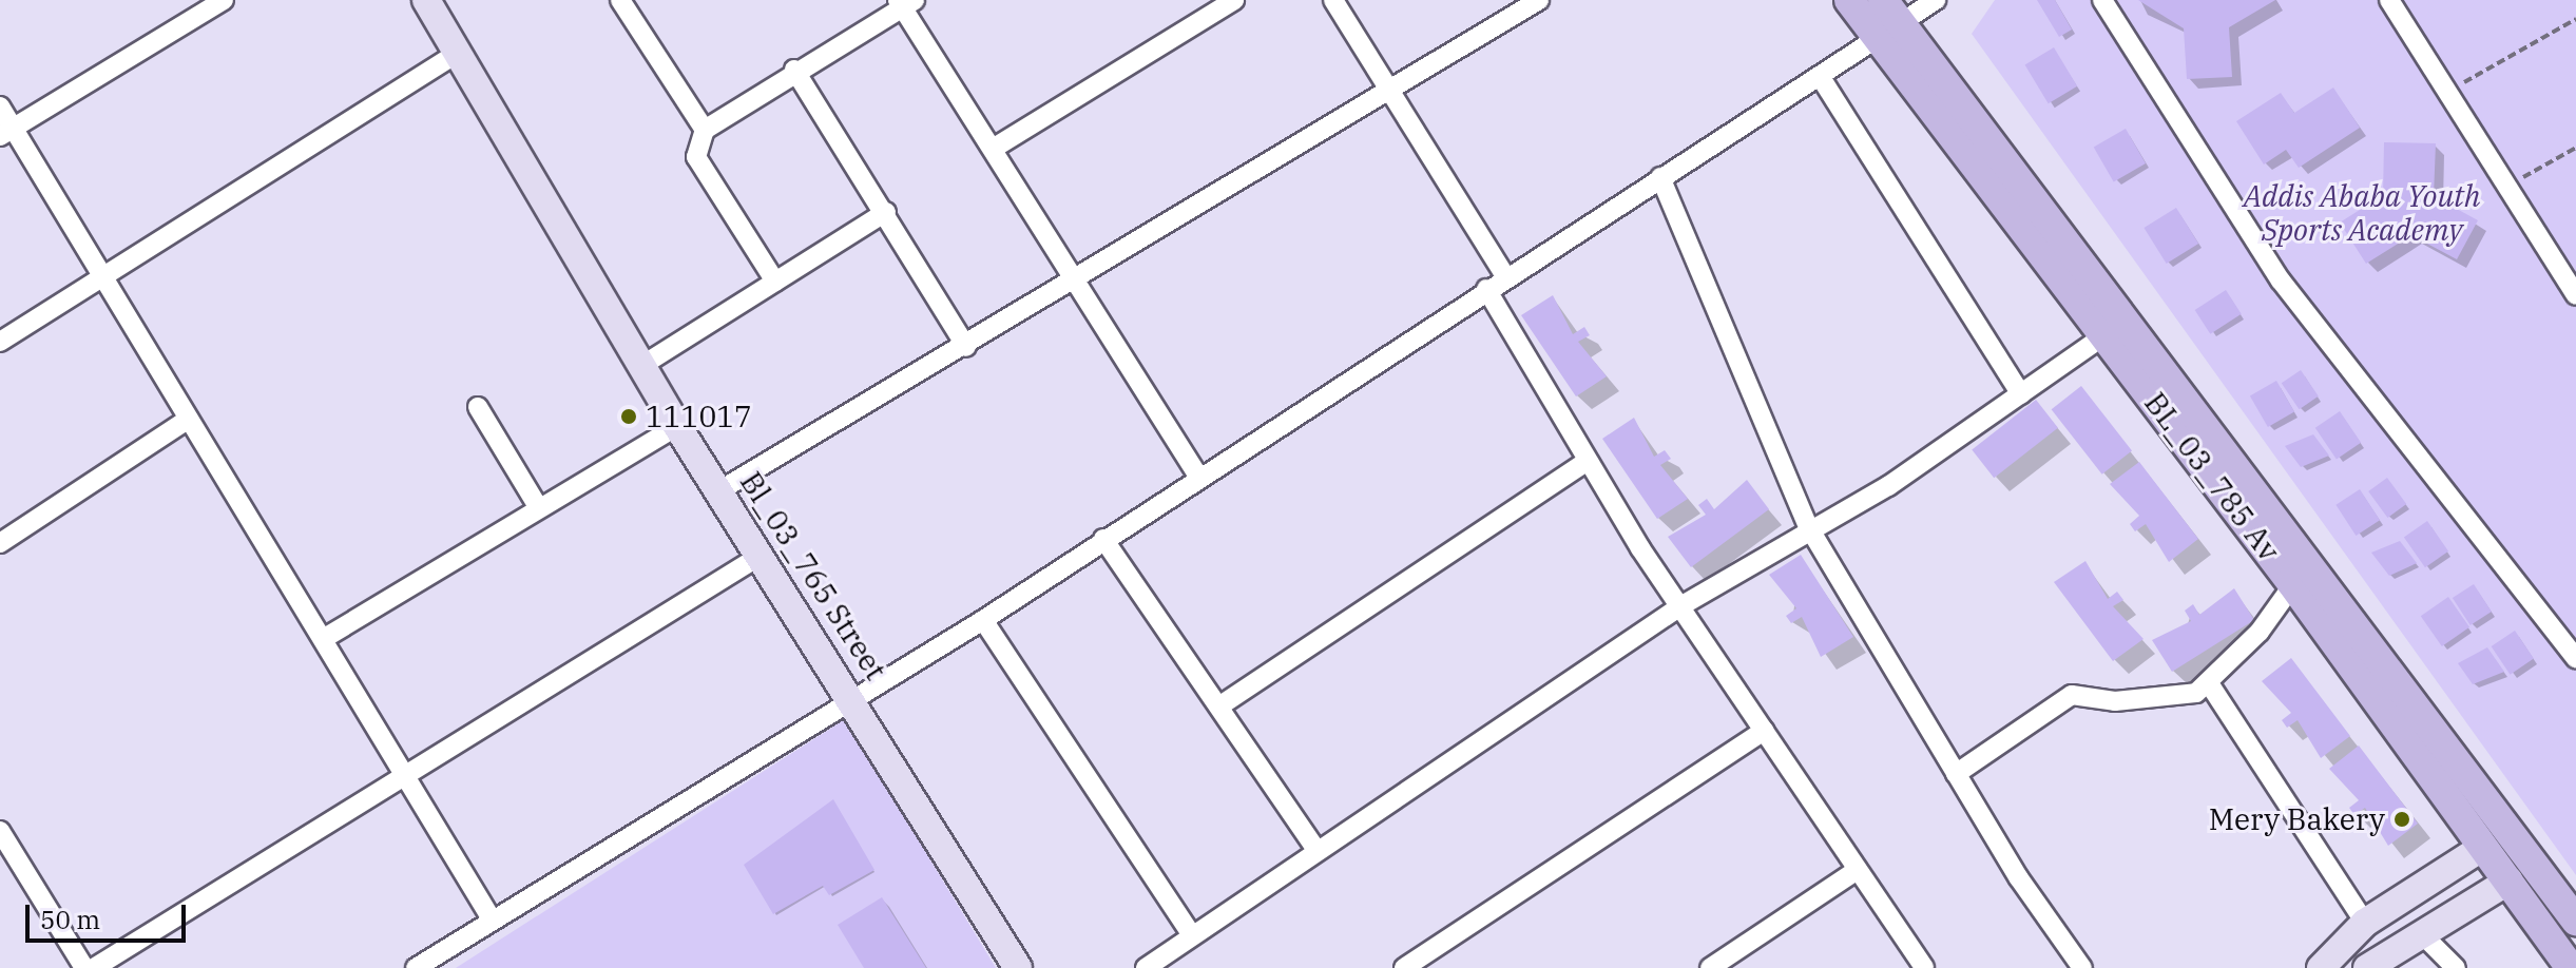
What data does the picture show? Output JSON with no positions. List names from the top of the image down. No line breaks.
{"streets":{"main road":["BL_03_785 Av"],"street":["Bl_03_765 Street"]},"parks":["Addis Ababa Youth Sports Academy"],"places":["111017","Mery Bakery"],"scale_bar":"50 m"}
